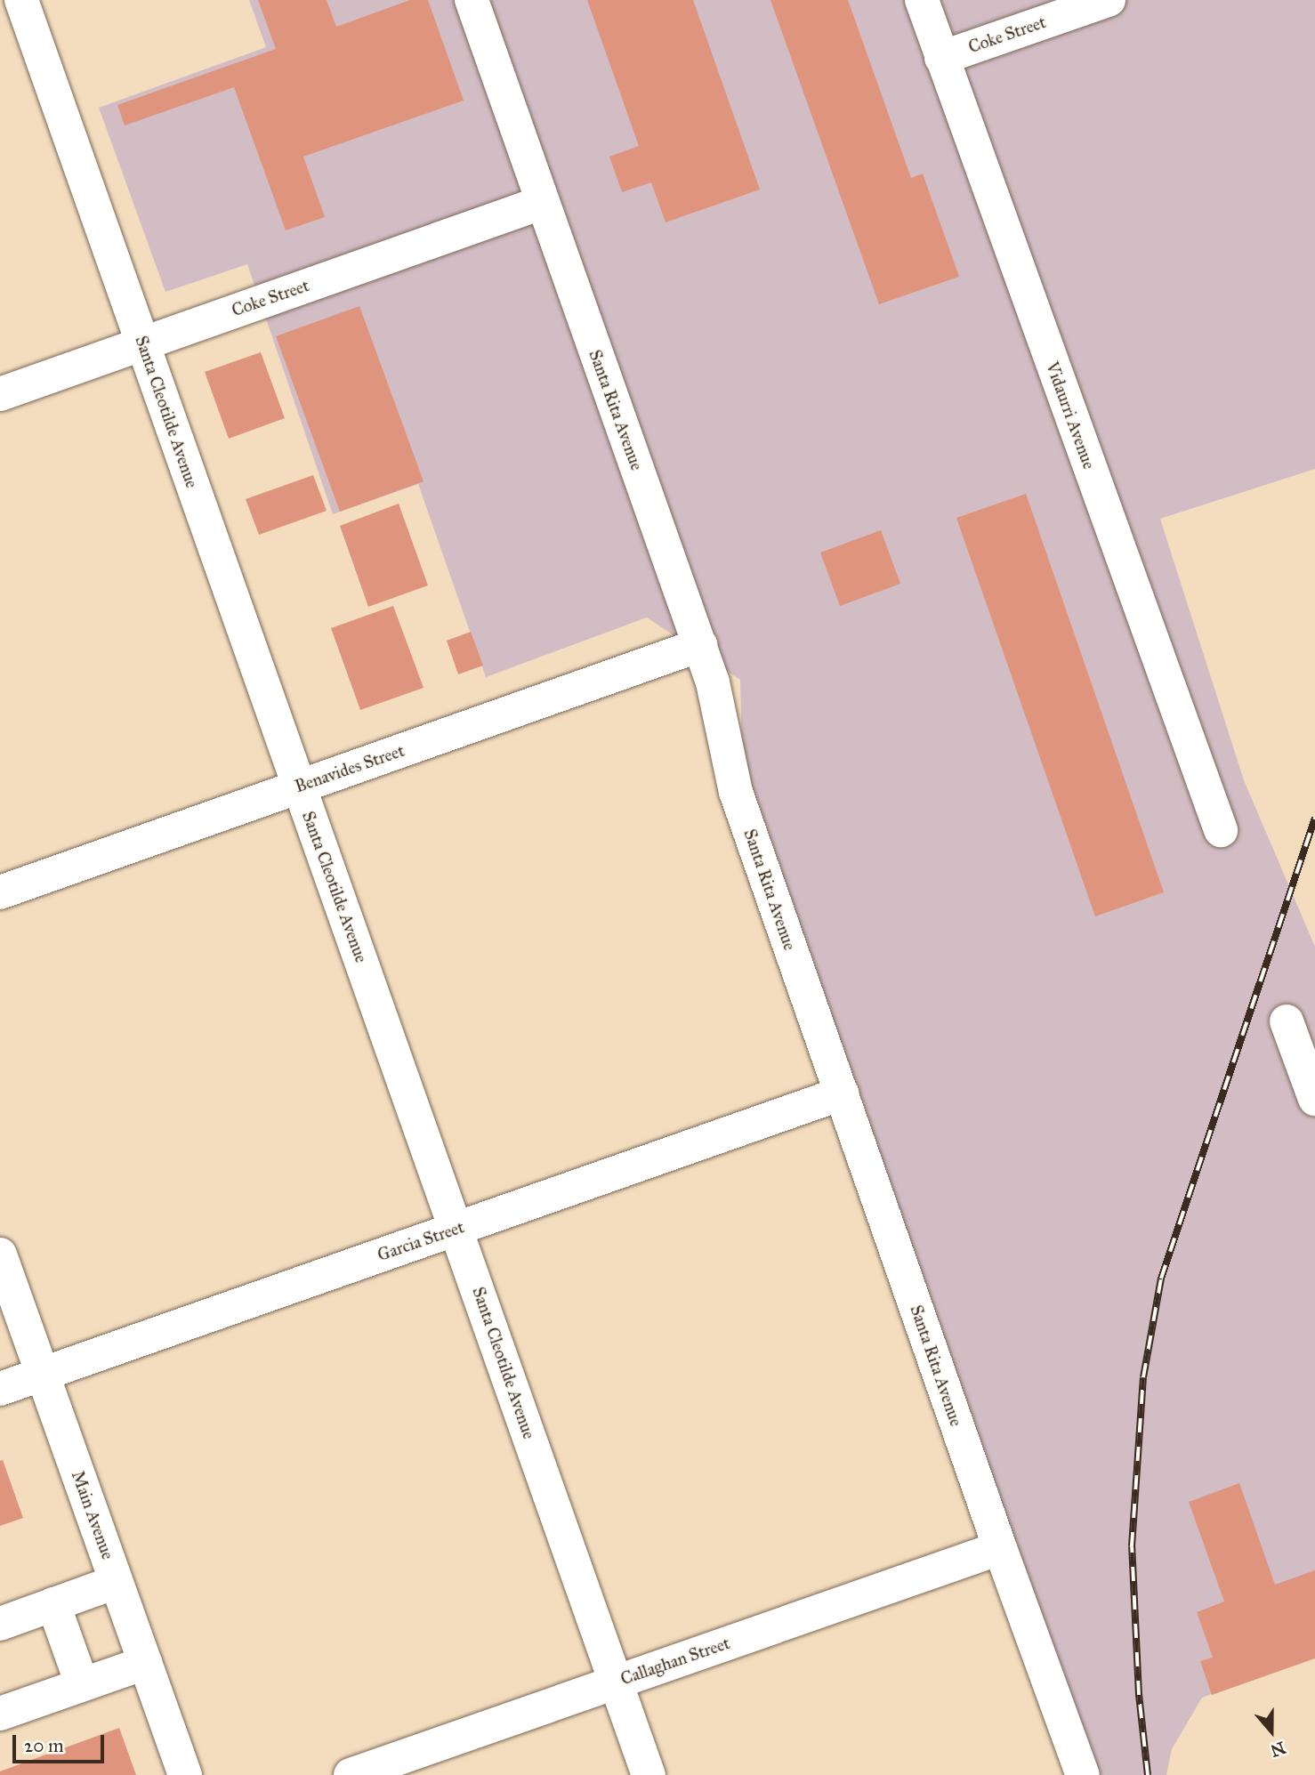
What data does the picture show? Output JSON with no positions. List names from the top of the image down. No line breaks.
{"streets":{"street":["Coke Street","Santa Rita Avenue","Santa Cleotilde Avenue","Vidaurri Avenue","Benavides Street","Garcia Street","Main Avenue","Callaghan Street"]},"crossings":[["Coke Street","Santa Rita Avenue"],["Coke Street","Santa Cleotilde Avenue"],["Coke Street","Vidaurri Avenue"],["Santa Rita Avenue","Benavides Street"],["Santa Rita Avenue","Garcia Street"],["Santa Rita Avenue","Callaghan Street"],["Santa Cleotilde Avenue","Benavides Street"],["Santa Cleotilde Avenue","Garcia Street"],["Santa Cleotilde Avenue","Callaghan Street"],["Garcia Street","Main Avenue"]],"scale_bar":"20 m","north":"bottom"}
